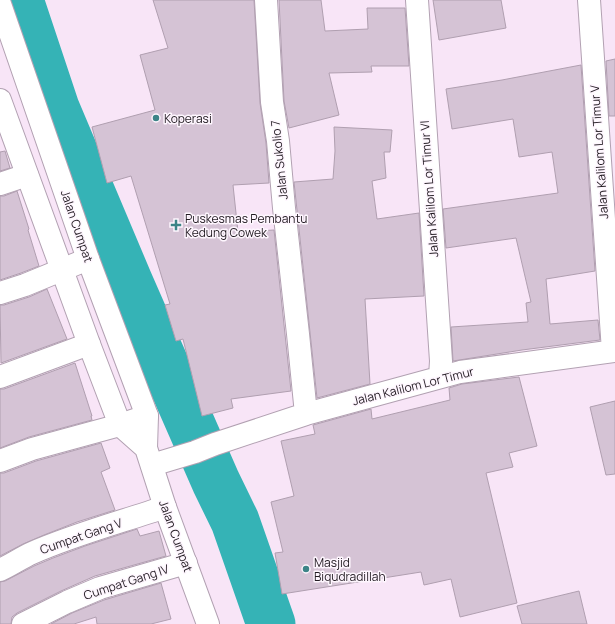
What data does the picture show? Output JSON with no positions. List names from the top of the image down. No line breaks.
{"streets":{"street":["Jalan Kalilom Lor Timur V","Jalan Sukolio 7","Jalan Kalilom Lor Timur VI","Jalan Cumpat","Jalan Kalilom Lor Timur","Cumpat Gang V","Cumpat Gang IV"]},"crossings":[["Jalan Kalilom Lor Timur V","Jalan Kalilom Lor Timur"],["Jalan Sukolio 7","Jalan Kalilom Lor Timur"],["Jalan Kalilom Lor Timur VI","Jalan Kalilom Lor Timur"],["Jalan Cumpat","Jalan Kalilom Lor Timur"],["Jalan Cumpat","Cumpat Gang V"],["Jalan Cumpat","Cumpat Gang IV"]],"places":{"other":["Koperasi","Masjid Biqudradillah"],"health":["Puskesmas Pembantu Kedung Cowek"]}}
